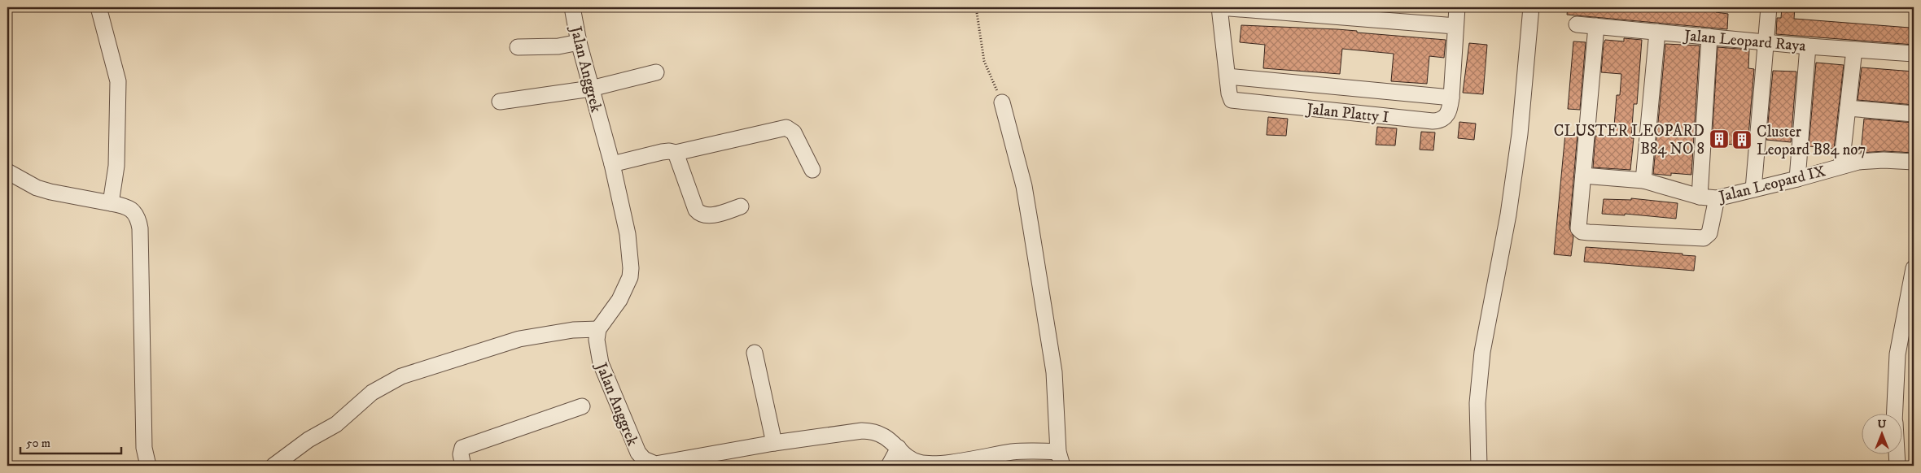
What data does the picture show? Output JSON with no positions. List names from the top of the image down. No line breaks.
{"streets":{"street":["Jalan Leopard Raya","Jalan Anggrek","Jalan Platty I","Jalan Leopard IX"]},"places":{"building":["CLUSTER LEOPARD B84 NO 8","Cluster Leopard B84 no7"]},"scale_bar":"50 m","north":"top"}
